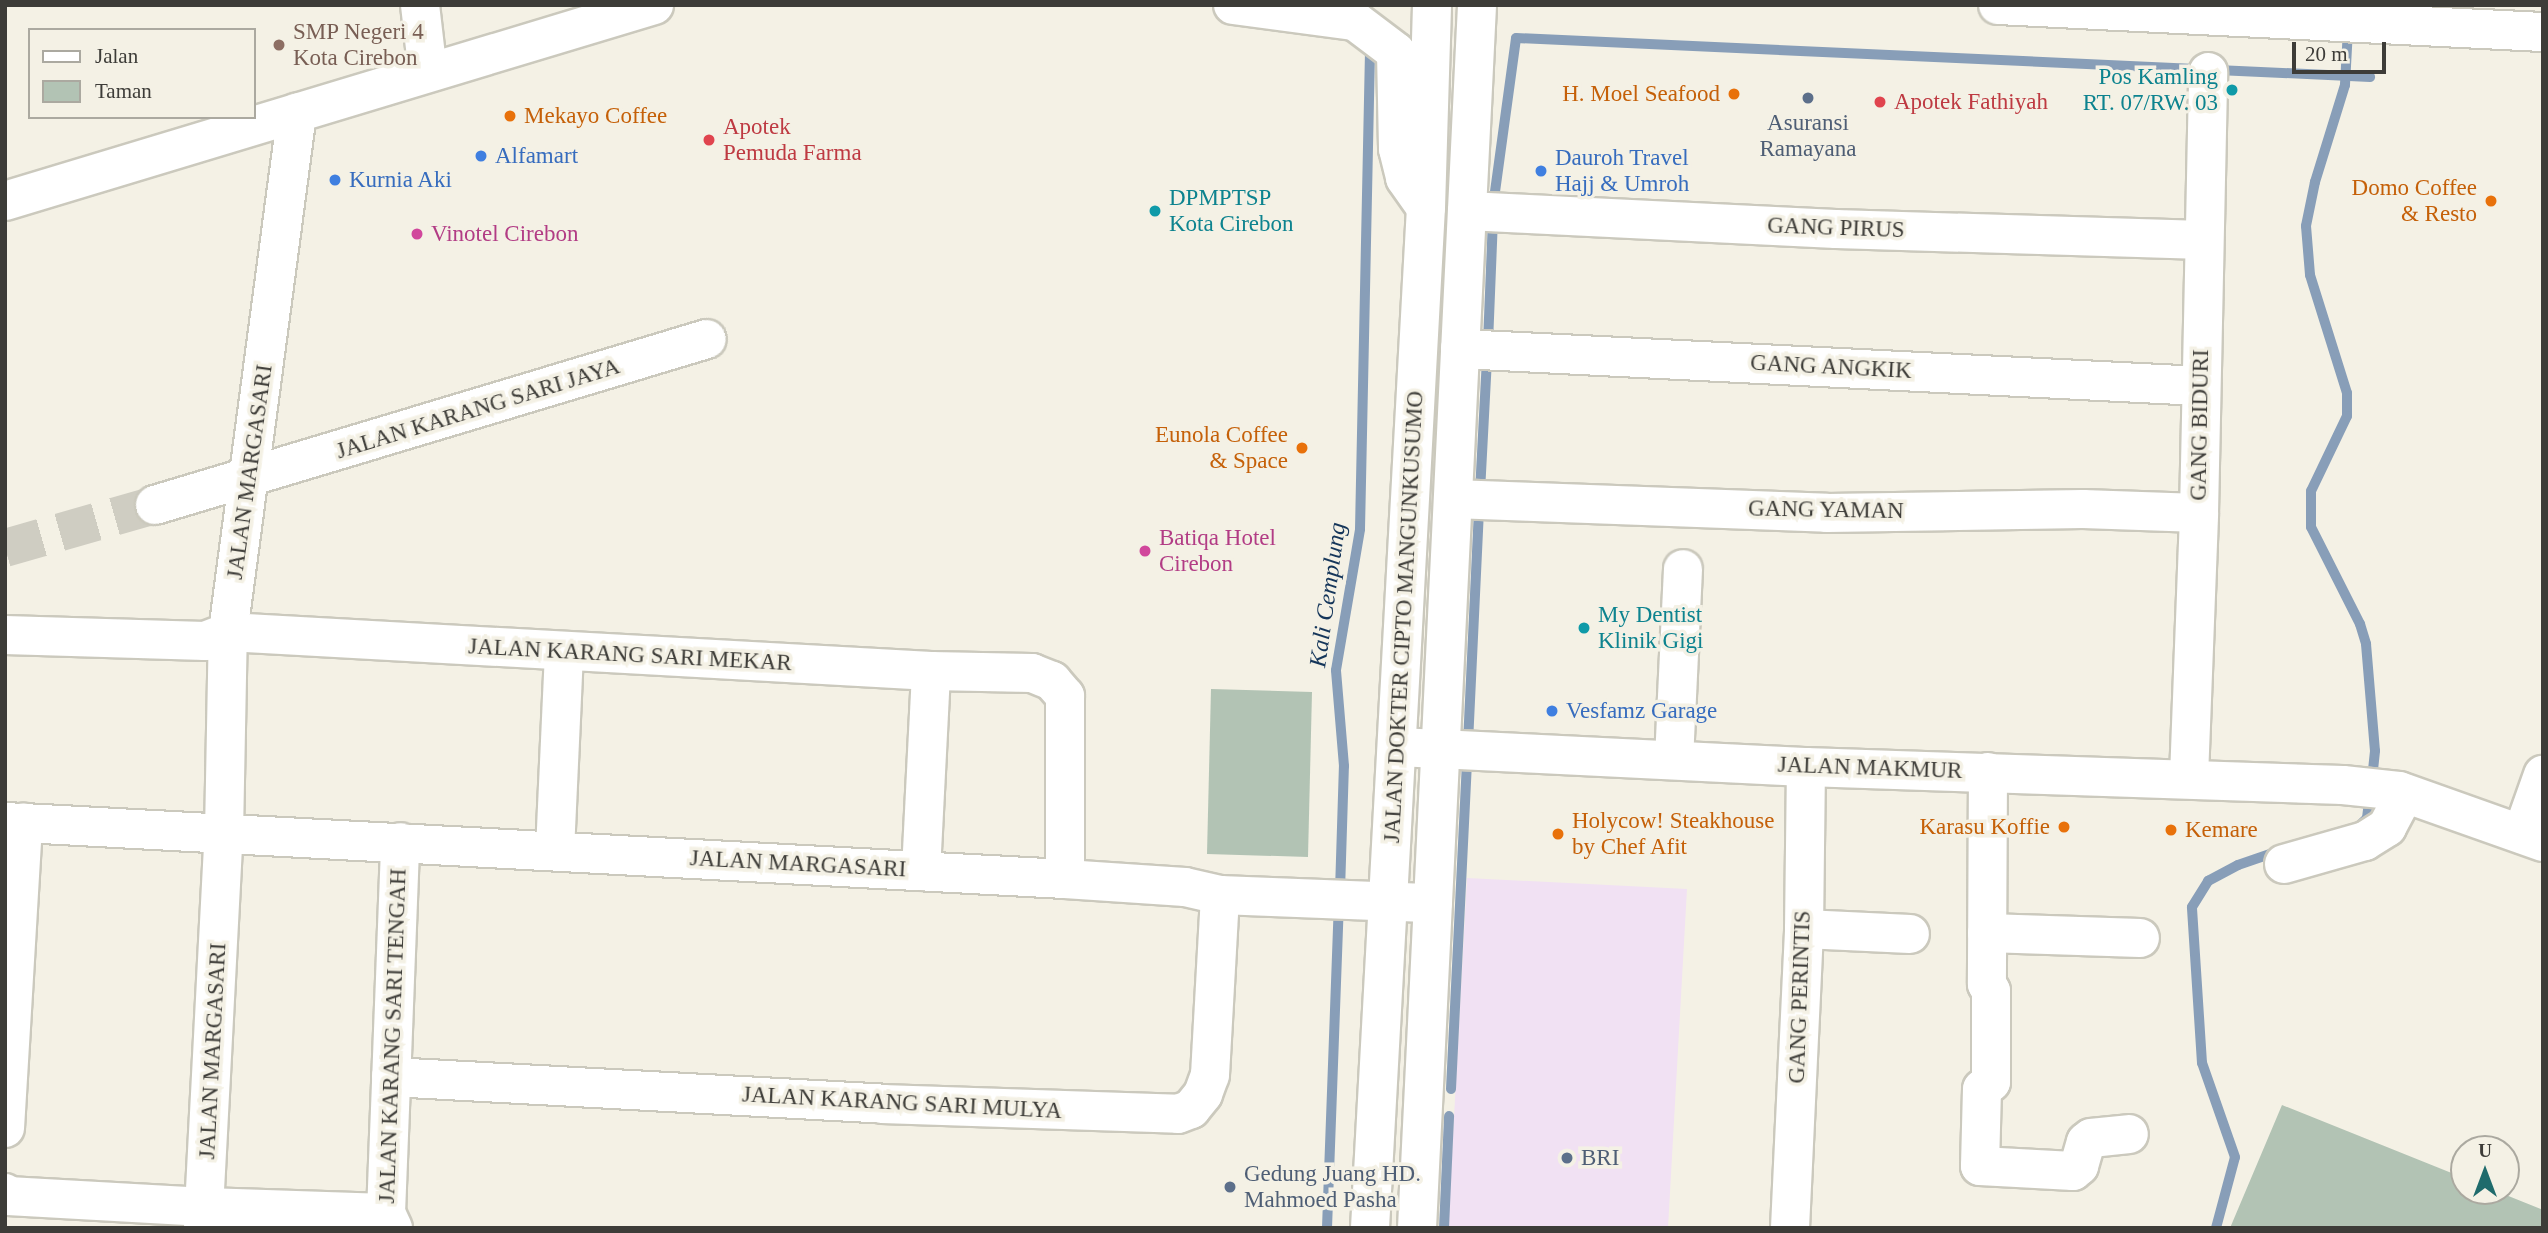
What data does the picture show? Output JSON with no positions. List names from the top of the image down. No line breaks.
{"streets":{"street":["GANG PIRUS","GANG ANGKIK","JALAN KARANG SARI JAYA","GANG BIDURI","JALAN MARGASARI","GANG YAMAN","JALAN DOKTER CIPTO MANGUNKUSUMO","JALAN KARANG SARI MEKAR","JALAN MAKMUR","GANG PERINTIS","JALAN KARANG SARI TENGAH","JALAN KARANG SARI MULYA"]},"crossings":[["GANG PIRUS","GANG BIDURI"],["GANG PIRUS","JALAN DOKTER CIPTO MANGUNKUSUMO"],["GANG ANGKIK","GANG BIDURI"],["GANG ANGKIK","JALAN DOKTER CIPTO MANGUNKUSUMO"],["JALAN KARANG SARI JAYA","JALAN MARGASARI"],["GANG BIDURI","GANG YAMAN"],["GANG BIDURI","JALAN MAKMUR"],["JALAN MARGASARI","JALAN DOKTER CIPTO MANGUNKUSUMO"],["JALAN MARGASARI","JALAN KARANG SARI MEKAR"],["JALAN MARGASARI","JALAN KARANG SARI TENGAH"],["JALAN MARGASARI","JALAN KARANG SARI MULYA"],["GANG YAMAN","JALAN DOKTER CIPTO MANGUNKUSUMO"],["JALAN DOKTER CIPTO MANGUNKUSUMO","JALAN MAKMUR"],["JALAN MAKMUR","GANG PERINTIS"],["JALAN KARANG SARI TENGAH","JALAN KARANG SARI MULYA"]],"water":["Kali Cemplung"],"places":["SMP Negeri 4 Kota Cirebon","Pos Kamling RT. 07/RW. 03","H. Moel Seafood","Asuransi Ramayana","Apotek Fathiyah","Mekayo Coffee","Apotek Pemuda Farma","Alfamart","Dauroh Travel Hajj & Umroh","Kurnia Aki","Domo Coffee & Resto","DPMPTSP Kota Cirebon","Vinotel Cirebon","Eunola Coffee & Space","Batiqa Hotel Cirebon","My Dentist Klinik Gigi","Vesfamz Garage","Karasu Koffie","Kemare","Holycow! Steakhouse by Chef Afit","BRI","Gedung Juang HD. Mahmoed Pasha"],"legend":["Jalan","Taman"],"scale_bar":"20 m","north":"top"}
